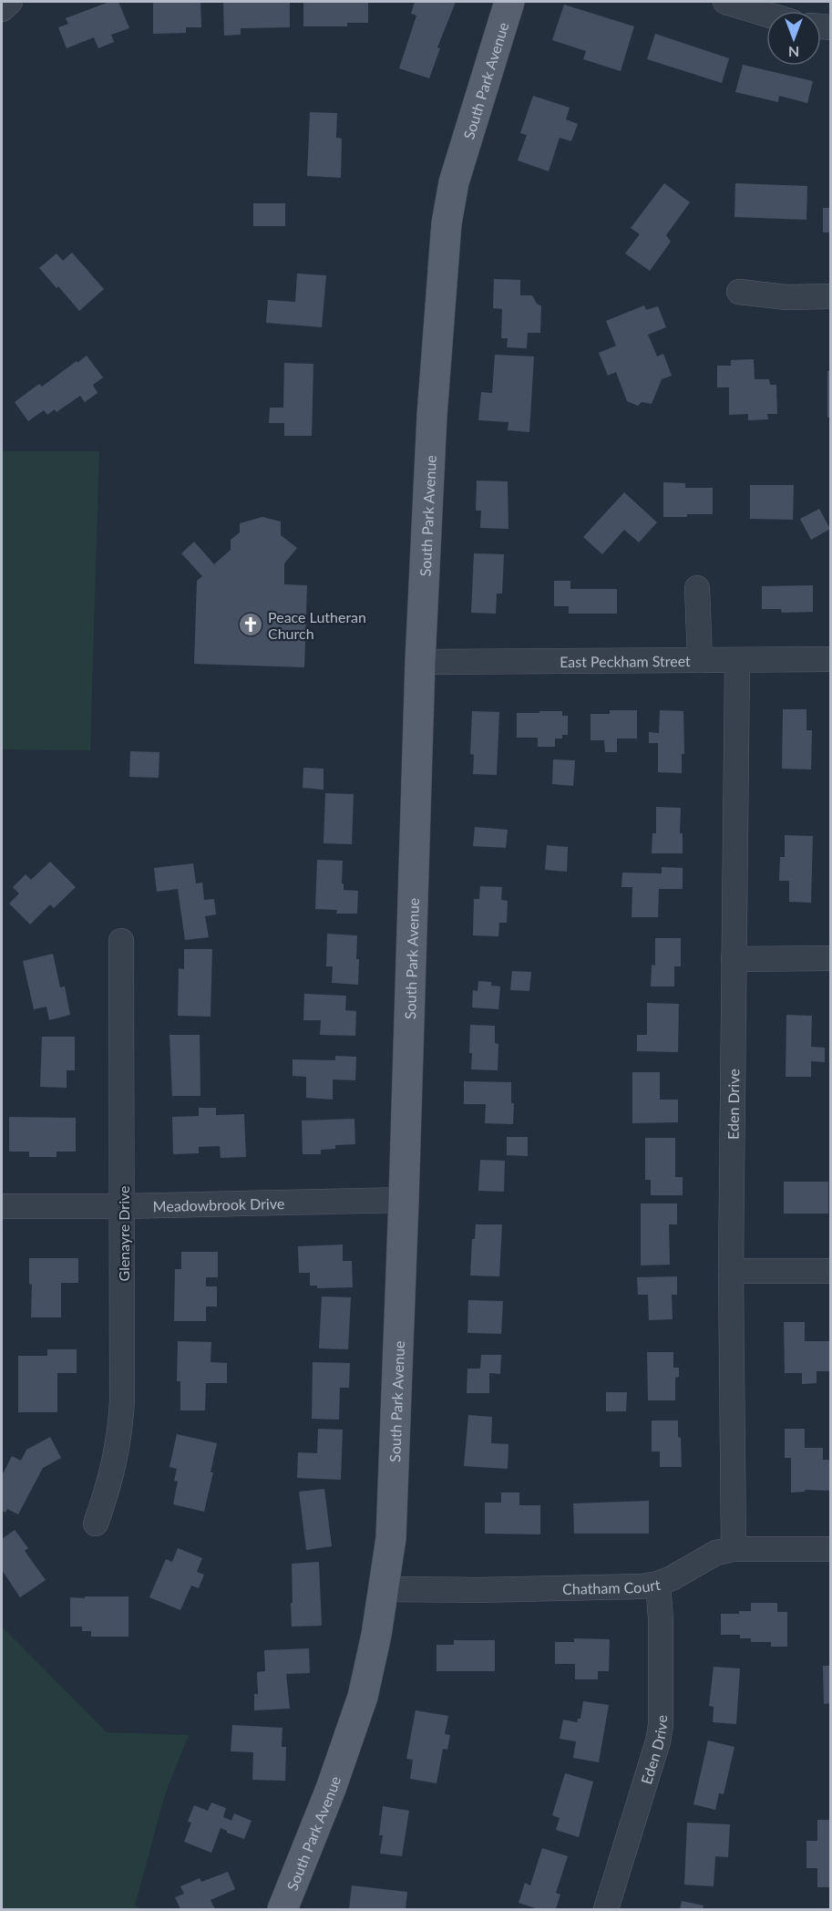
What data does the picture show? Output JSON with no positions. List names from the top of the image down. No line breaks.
{"streets":{"main road":["South Park Avenue"],"street":["East Peckham Street","Eden Drive","Meadowbrook Drive","Glenayre Drive","Chatham Court"]},"crossings":[["South Park Avenue","East Peckham Street"],["South Park Avenue","Meadowbrook Drive"],["South Park Avenue","Chatham Court"],["East Peckham Street","Eden Drive"],["Eden Drive","Chatham Court"],["Meadowbrook Drive","Glenayre Drive"]],"places":{"church":["Peace Lutheran Church"]},"north":"bottom"}
